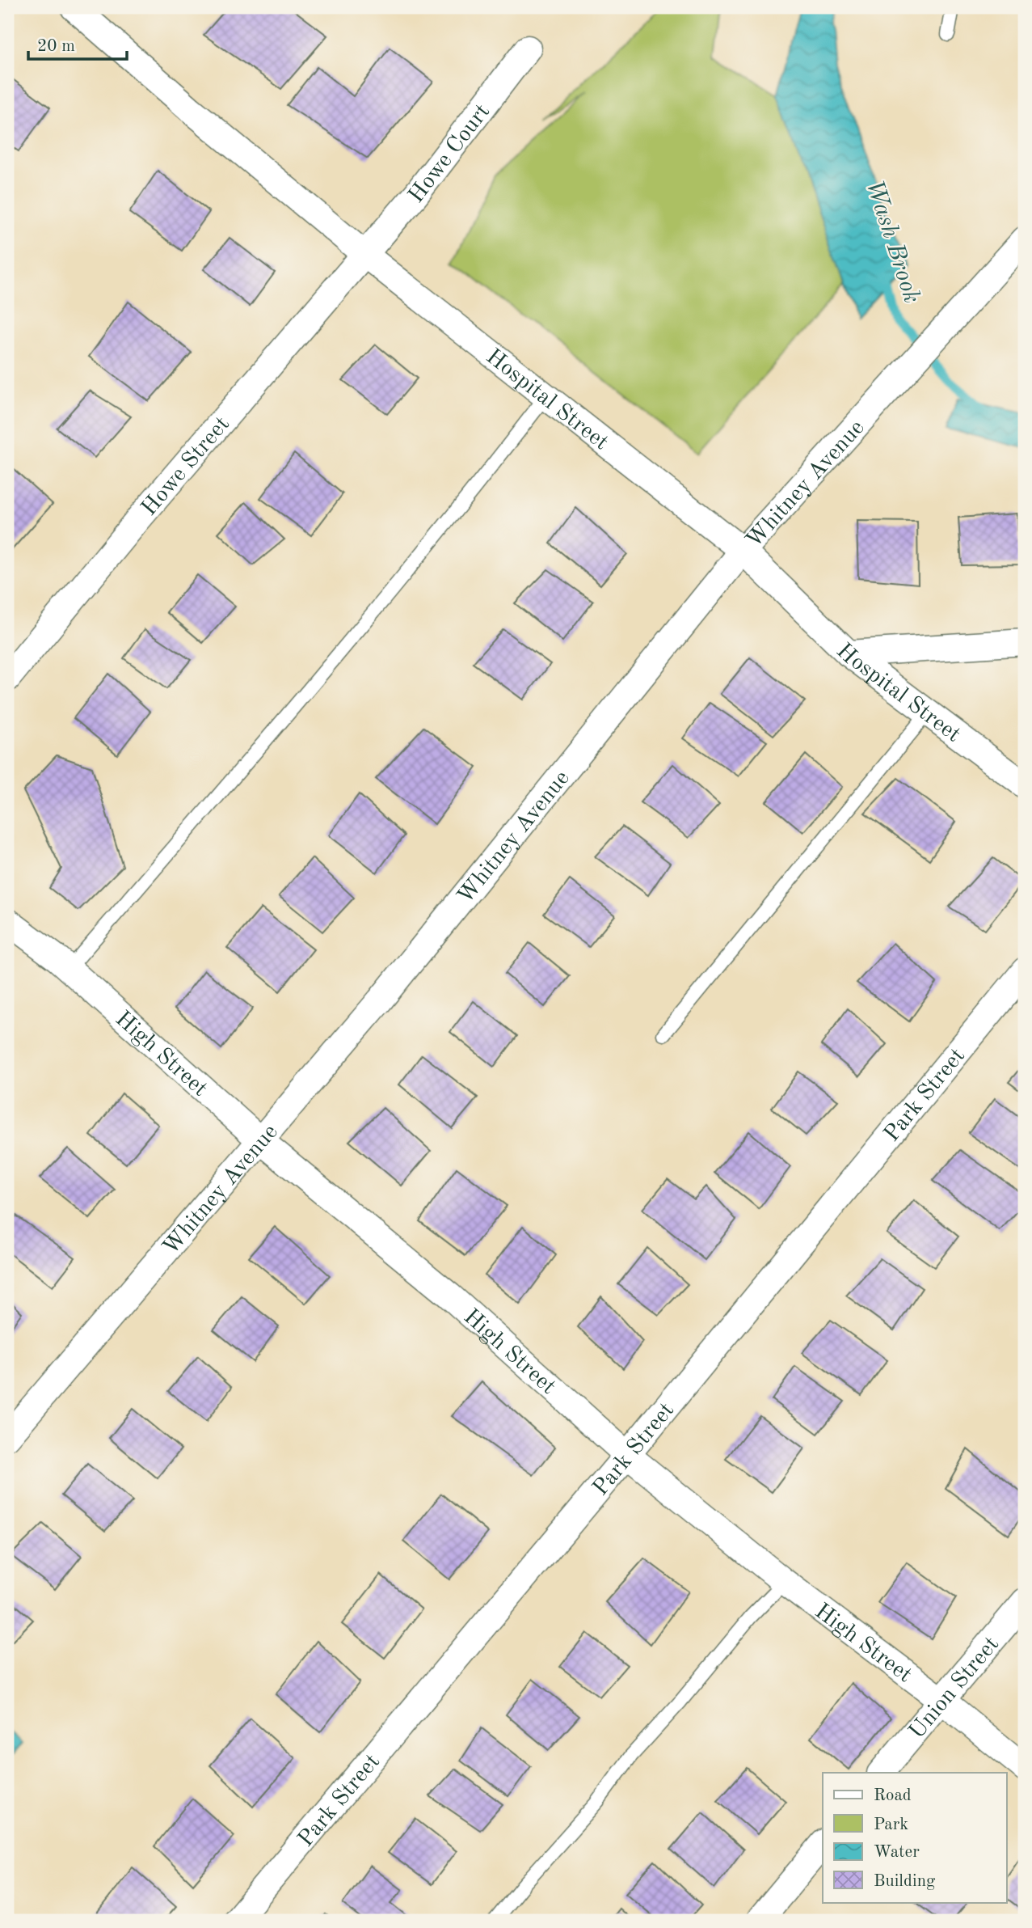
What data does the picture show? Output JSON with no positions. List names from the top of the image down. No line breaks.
{"streets":{"street":["Howe Court","Hospital Street","Howe Street","Whitney Avenue","High Street","Park Street","Union Street"]},"crossings":[["Howe Court","Hospital Street"],["Howe Court","Howe Street"],["Hospital Street","Howe Street"],["Hospital Street","Whitney Avenue"],["Whitney Avenue","High Street"],["High Street","Park Street"],["High Street","Union Street"]],"water":["Wash Brook"],"legend":["Road","Park","Water","Building"],"scale_bar":"20 m"}
